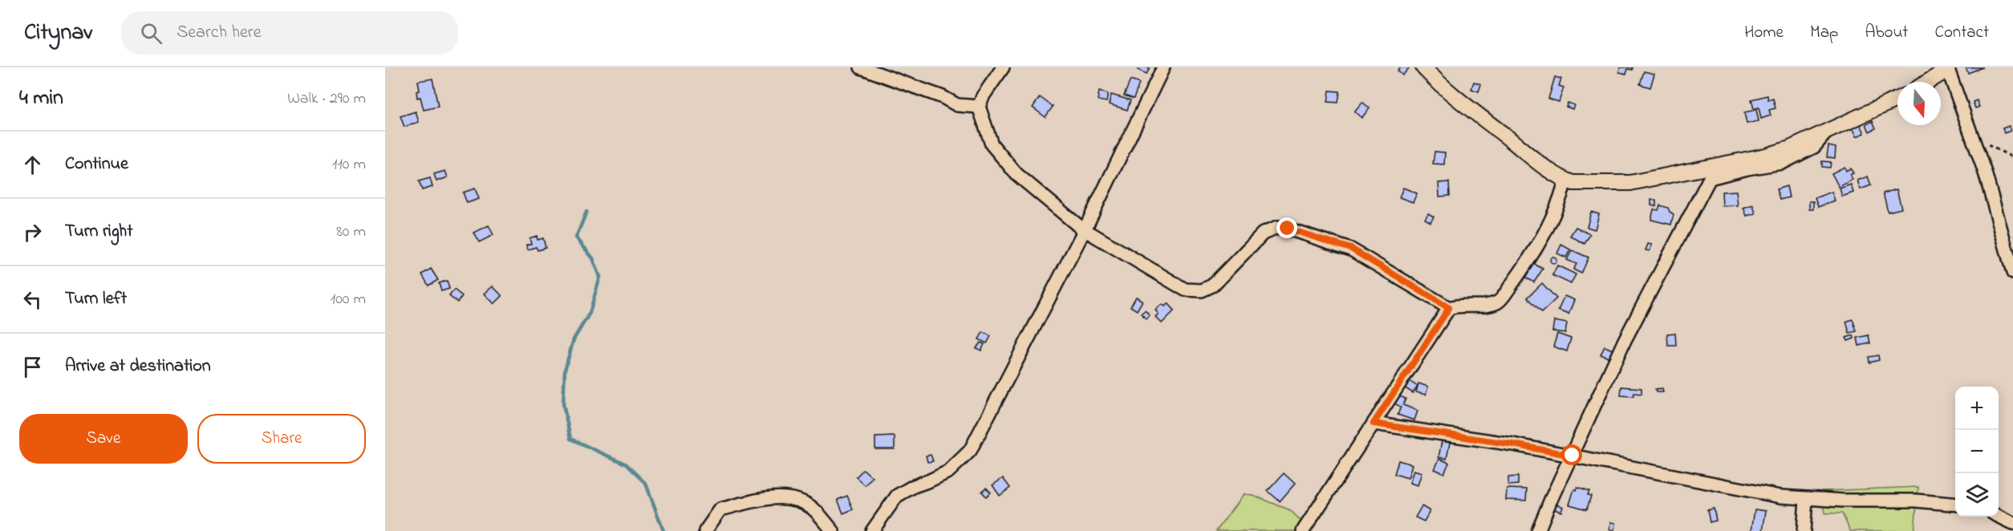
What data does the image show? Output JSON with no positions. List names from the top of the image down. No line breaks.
{"north":"bottom","page":{"header":"Citynav","search":"Search here","nav":["Home","Map","About","Contact"],"heading":["4 min","Walk · 290 m"],"list":[["Continue","110 m"],["Turn right","80 m"],["Turn left","100 m"],"Arrive at destination"],"map_buttons":["+","−"],"buttons":["Save","Share"]}}
